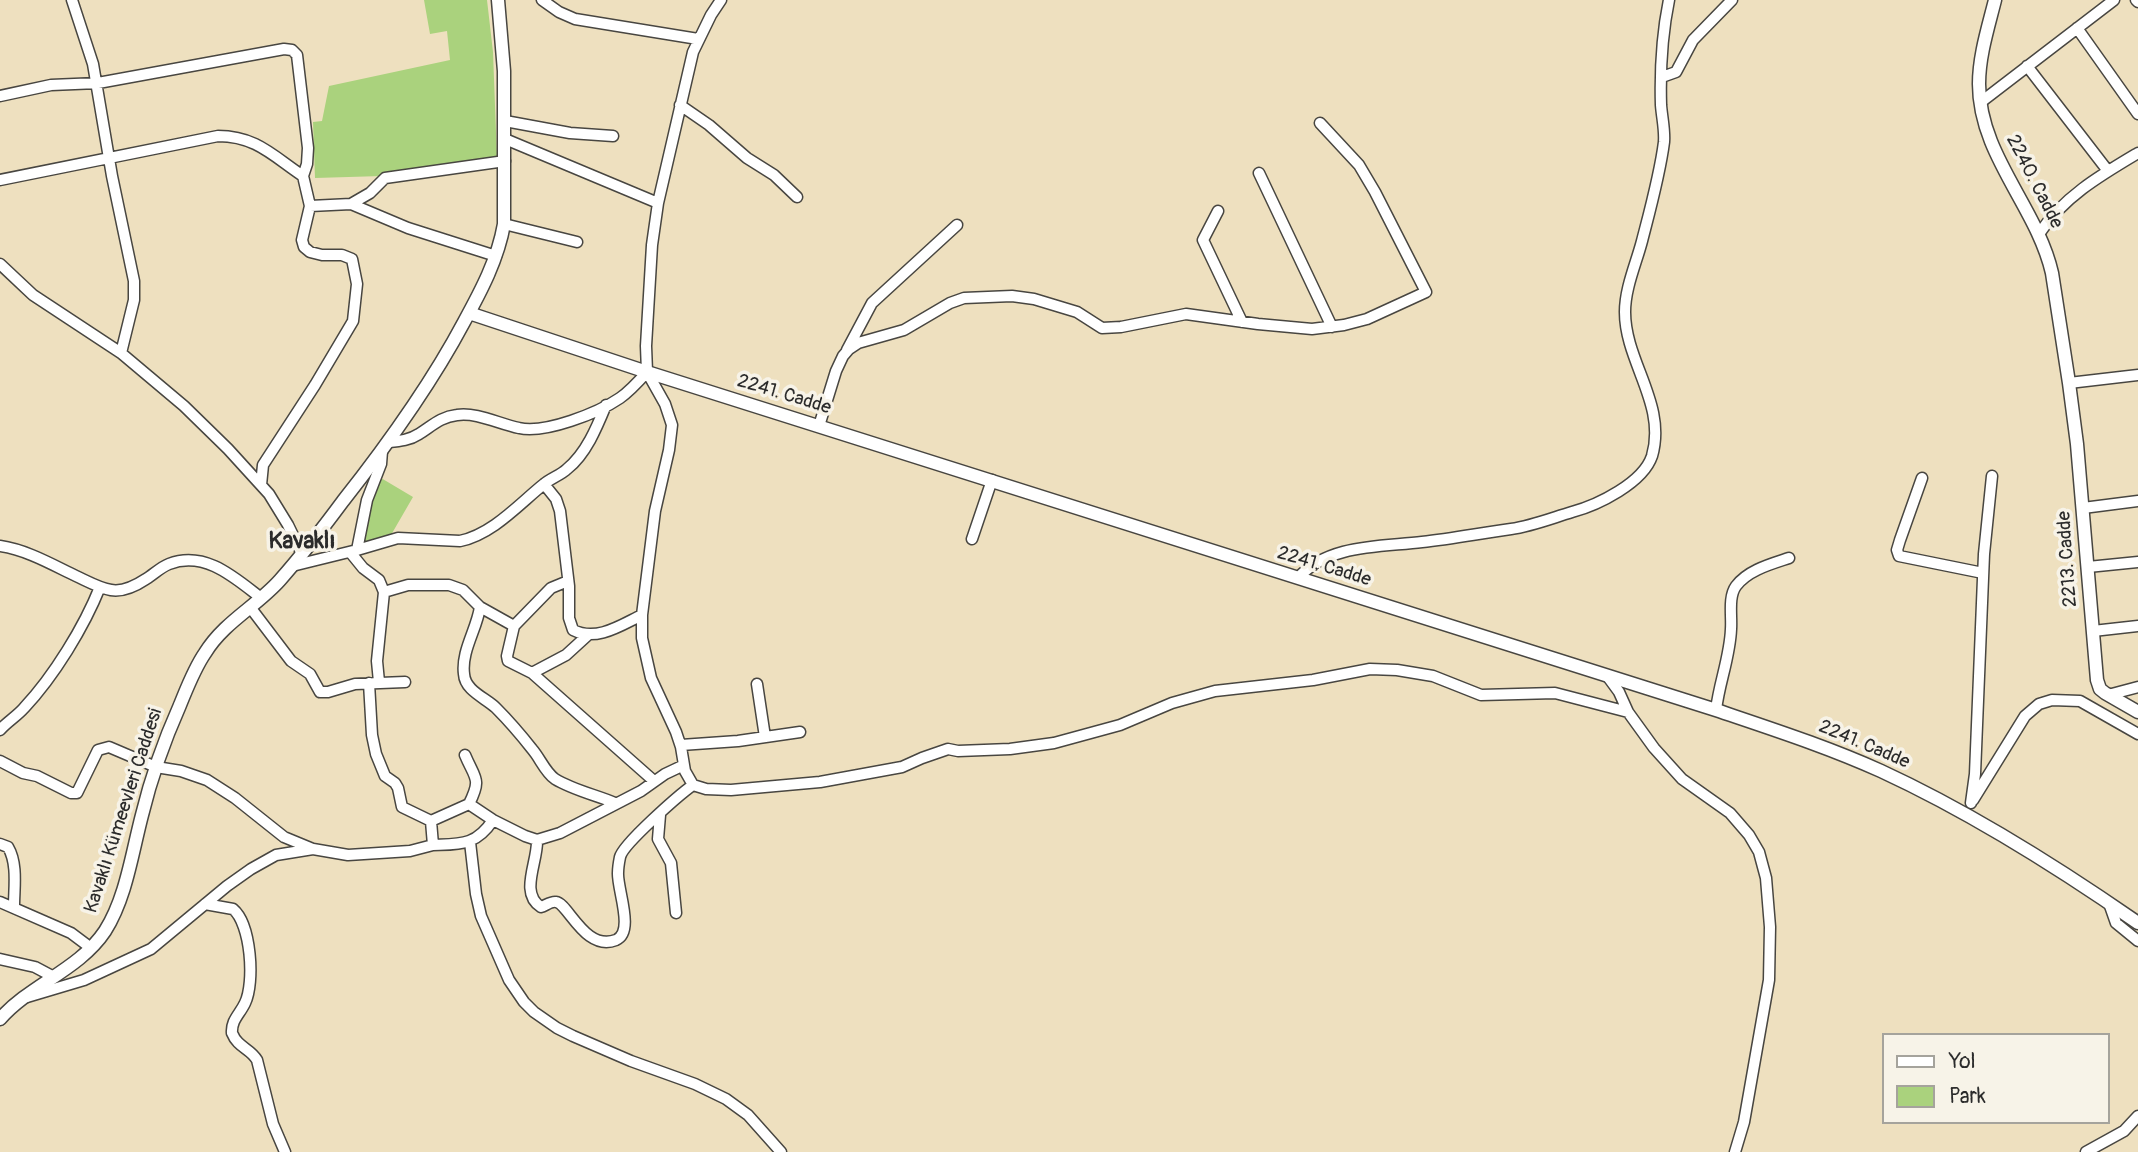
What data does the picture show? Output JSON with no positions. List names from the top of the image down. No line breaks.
{"streets":{"street":["2240. Cadde","2241. Cadde","2213. Cadde","Kavaklı Kümeevleri Caddesi"]},"crossings":[["2240. Cadde","2213. Cadde"],["2241. Cadde","Kavaklı Kümeevleri Caddesi"]],"districts":["Kavaklı"],"legend":["Yol","Park"]}
